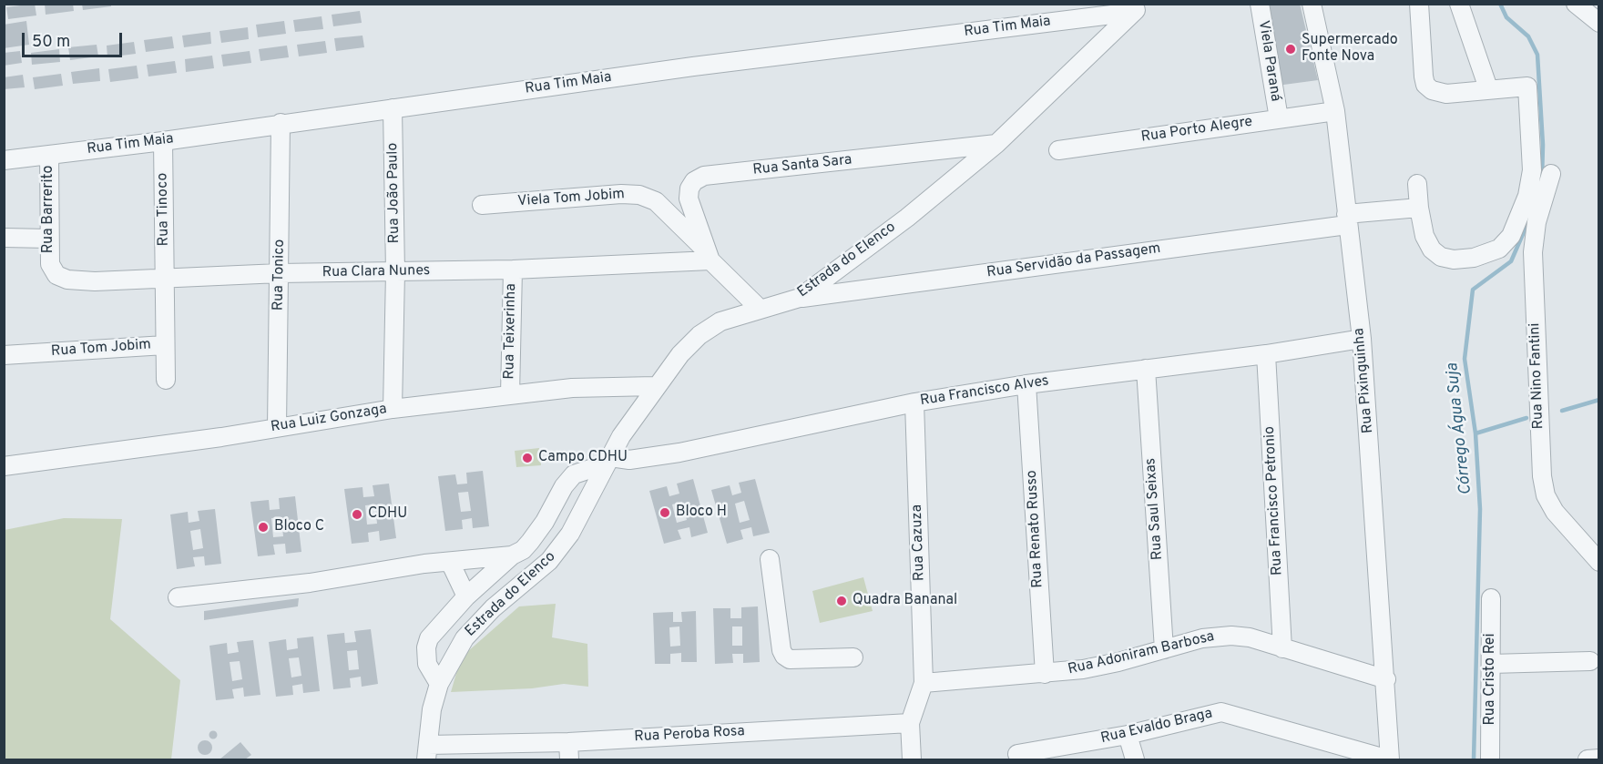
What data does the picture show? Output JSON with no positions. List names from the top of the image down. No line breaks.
{"streets":{"street":["Rua Tim Maia","Viela Paraná","Rua Porto Alegre","Rua Santa Sara","Rua João Paulo","Viela Tom Jobim","Rua Barrerito","Rua Tinoco","Estrada do Elenco","Rua Servidão da Passagem","Rua Clara Nunes","Rua Tonico","Rua Teixerinha","Rua Tom Jobim","Rua Nino Fantini","Rua Pixinguinha","Rua Francisco Alves","Rua Luiz Gonzaga","Rua Francisco Petronio","Rua Saul Seixas","Rua Renato Russo","Rua Cazuza","Rua Adoniram Barbosa","Rua Cristo Rei","Rua Evaldo Braga","Rua Peroba Rosa"]},"crossings":[["Rua Tim Maia","Rua João Paulo"],["Rua Tim Maia","Rua Barrerito"],["Rua Tim Maia","Rua Tinoco"],["Rua Tim Maia","Estrada do Elenco"],["Rua Tim Maia","Rua Tonico"],["Viela Paraná","Rua Porto Alegre"],["Rua Porto Alegre","Rua Pixinguinha"],["Rua Santa Sara","Viela Tom Jobim"],["Rua Santa Sara","Estrada do Elenco"],["Rua Santa Sara","Rua Clara Nunes"],["Rua João Paulo","Rua Clara Nunes"],["Rua João Paulo","Rua Luiz Gonzaga"],["Viela Tom Jobim","Estrada do Elenco"],["Viela Tom Jobim","Rua Clara Nunes"],["Rua Barrerito","Rua Clara Nunes"],["Rua Tinoco","Rua Clara Nunes"],["Rua Tinoco","Rua Tom Jobim"],["Estrada do Elenco","Rua Servidão da Passagem"],["Estrada do Elenco","Rua Francisco Alves"],["Estrada do Elenco","Rua Luiz Gonzaga"],["Estrada do Elenco","Rua Peroba Rosa"],["Rua Servidão da Passagem","Rua Pixinguinha"],["Rua Clara Nunes","Rua Tonico"],["Rua Clara Nunes","Rua Teixerinha"],["Rua Clara Nunes","Rua Tom Jobim"],["Rua Tonico","Rua Luiz Gonzaga"],["Rua Teixerinha","Rua Luiz Gonzaga"],["Rua Pixinguinha","Rua Francisco Alves"],["Rua Pixinguinha","Rua Adoniram Barbosa"],["Rua Pixinguinha","Rua Evaldo Braga"],["Rua Francisco Alves","Rua Francisco Petronio"],["Rua Francisco Alves","Rua Saul Seixas"],["Rua Francisco Alves","Rua Renato Russo"],["Rua Francisco Alves","Rua Cazuza"],["Rua Francisco Petronio","Rua Adoniram Barbosa"],["Rua Saul Seixas","Rua Adoniram Barbosa"],["Rua Renato Russo","Rua Adoniram Barbosa"],["Rua Cazuza","Rua Adoniram Barbosa"]],"water":["Córrego Água Suja"],"places":["Supermercado Fonte Nova","Campo CDHU","Bloco H","CDHU","Bloco C","Quadra Bananal"],"scale_bar":"50 m"}
